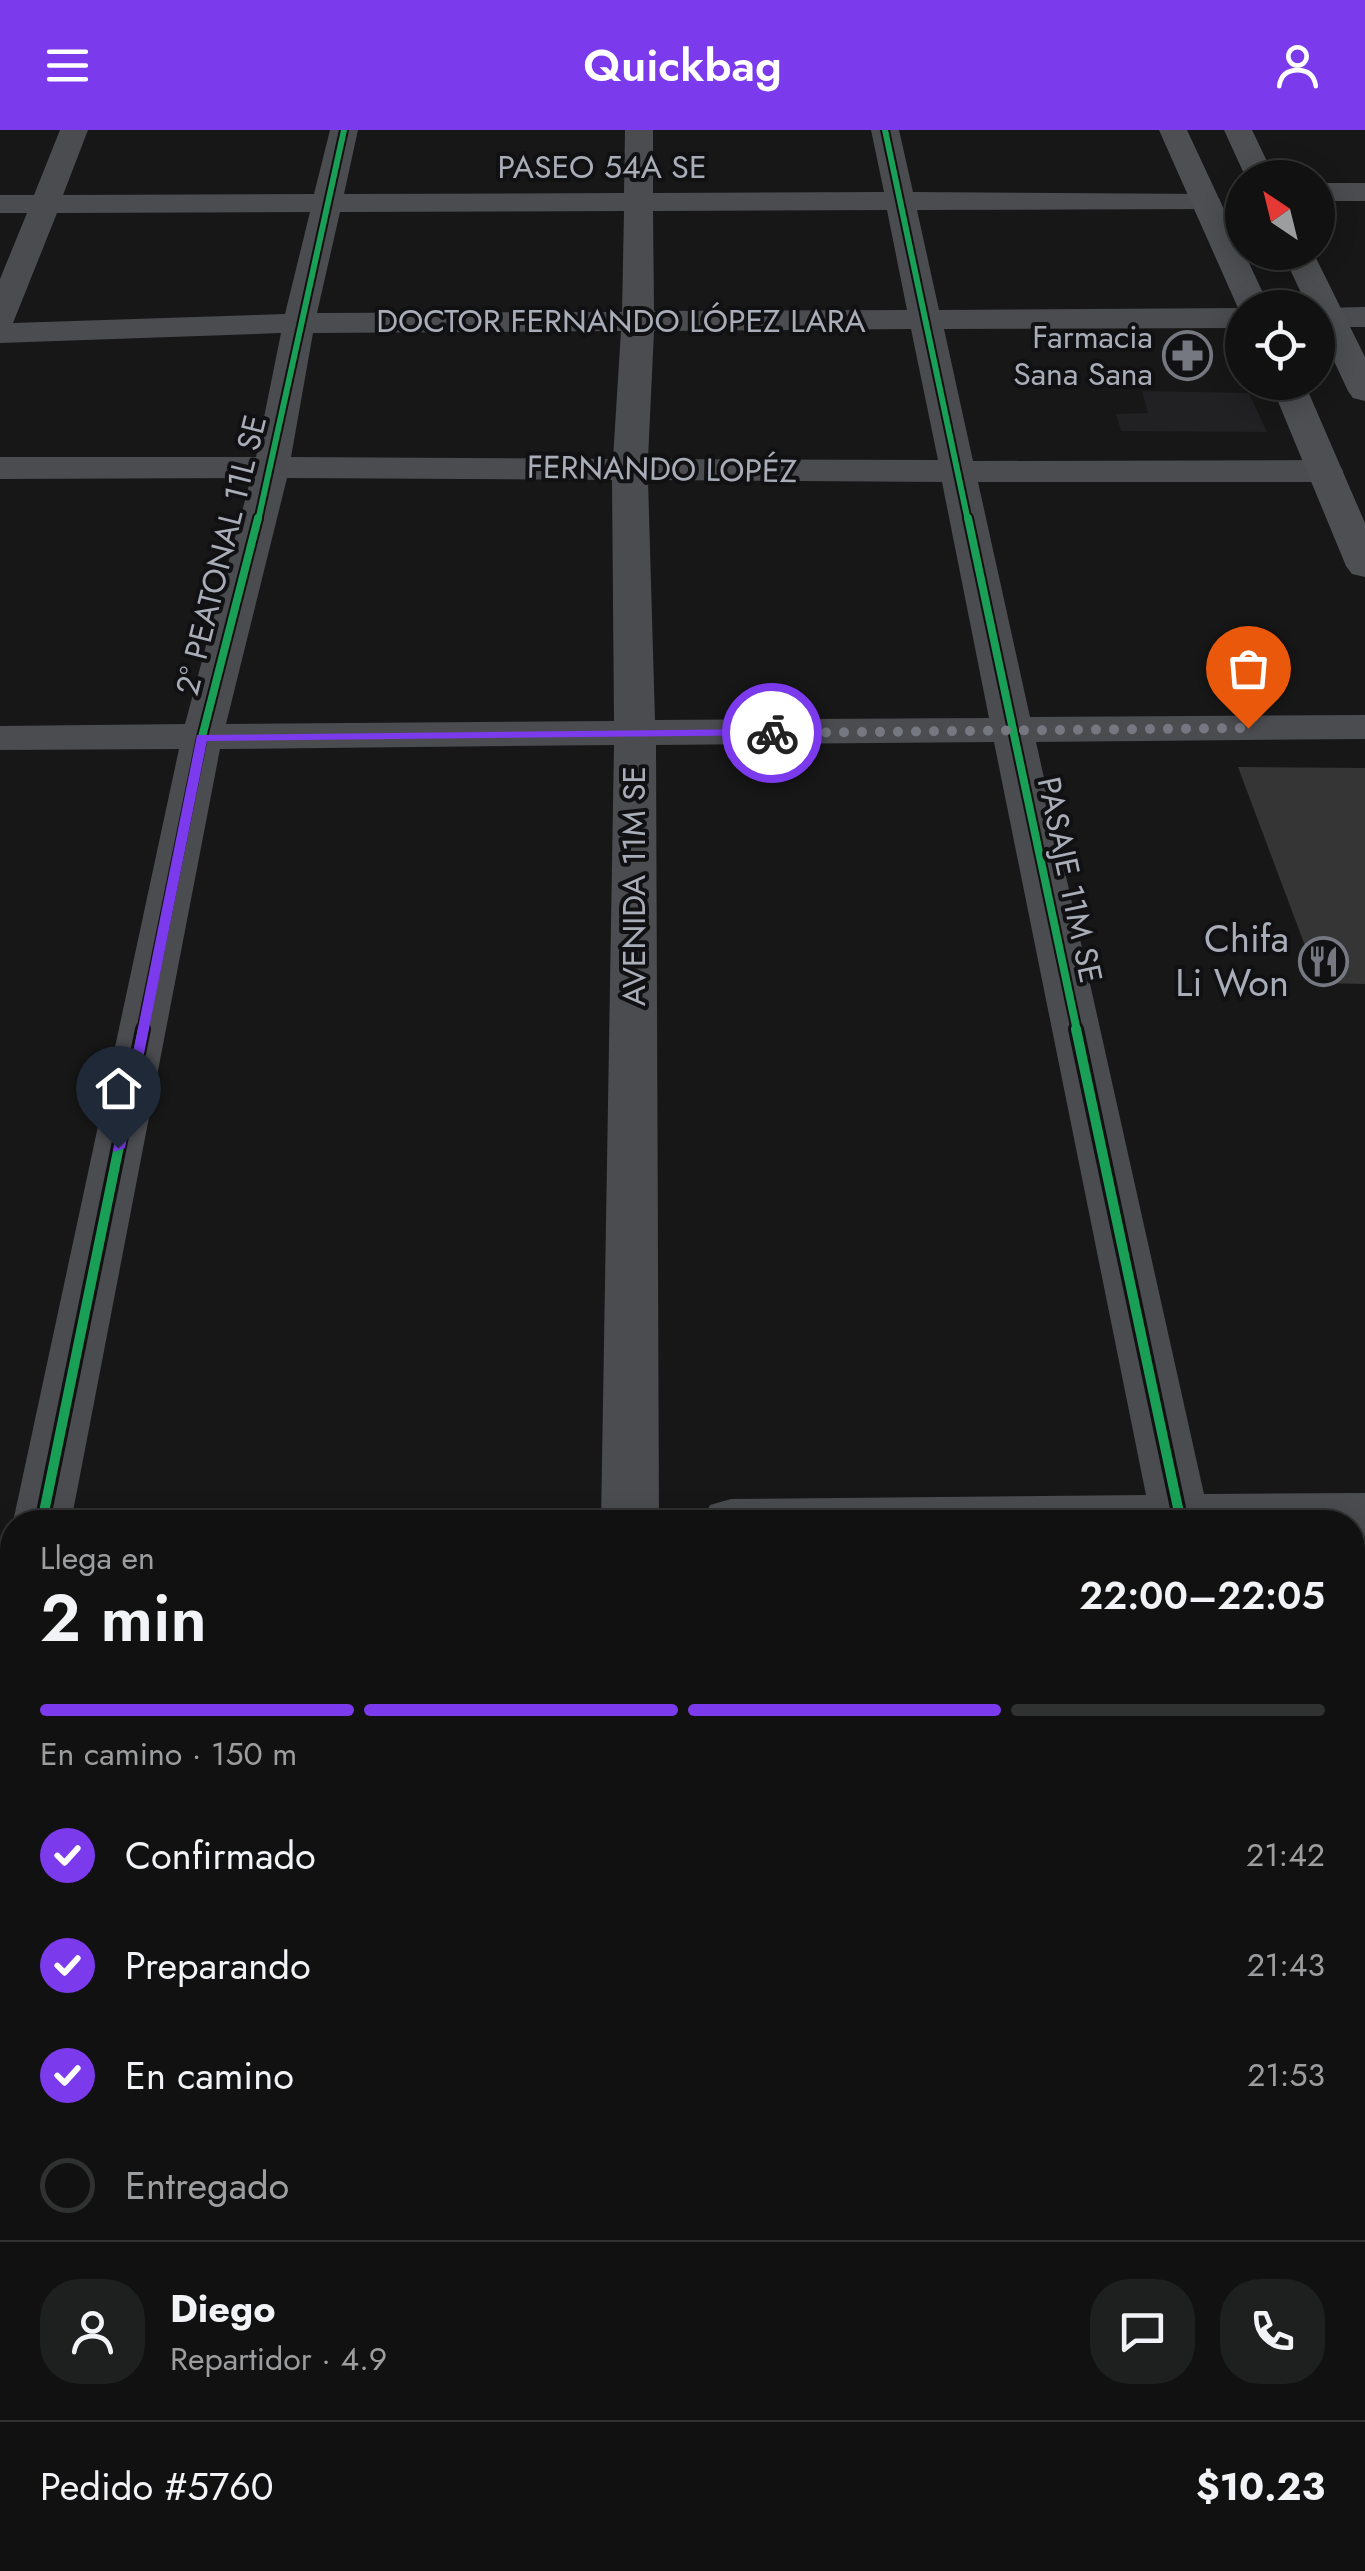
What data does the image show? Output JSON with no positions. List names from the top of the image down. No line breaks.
{"streets":{"street":["PASEO 54A SE","DOCTOR FERNANDO LÓPEZ LARA","FERNANDO LOPÉZ","2° PEATONAL 11L SE","PASAJE 11M SE","AVENIDA 11M SE"]},"crossings":[["PASEO 54A SE","2° PEATONAL 11L SE"],["PASEO 54A SE","PASAJE 11M SE"],["PASEO 54A SE","AVENIDA 11M SE"],["DOCTOR FERNANDO LÓPEZ LARA","2° PEATONAL 11L SE"],["DOCTOR FERNANDO LÓPEZ LARA","PASAJE 11M SE"],["DOCTOR FERNANDO LÓPEZ LARA","AVENIDA 11M SE"],["FERNANDO LOPÉZ","2° PEATONAL 11L SE"],["FERNANDO LOPÉZ","PASAJE 11M SE"],["FERNANDO LOPÉZ","AVENIDA 11M SE"]],"places":{"pharmacy":["Farmacia Sana Sana"],"restaurant":["Chifa Li Won"]},"north":"top left","page":{"header":"Quickbag","heading":["2 min","Llega en","22:00–22:05"],"panel":["Diego","Repartidor · 4.9","Pedido #5760","$10.23"],"bar":"En camino · 150 m","list":[["Confirmado","21:42"],["Preparando","21:43"],["En camino","21:53"],"Entregado"]}}
